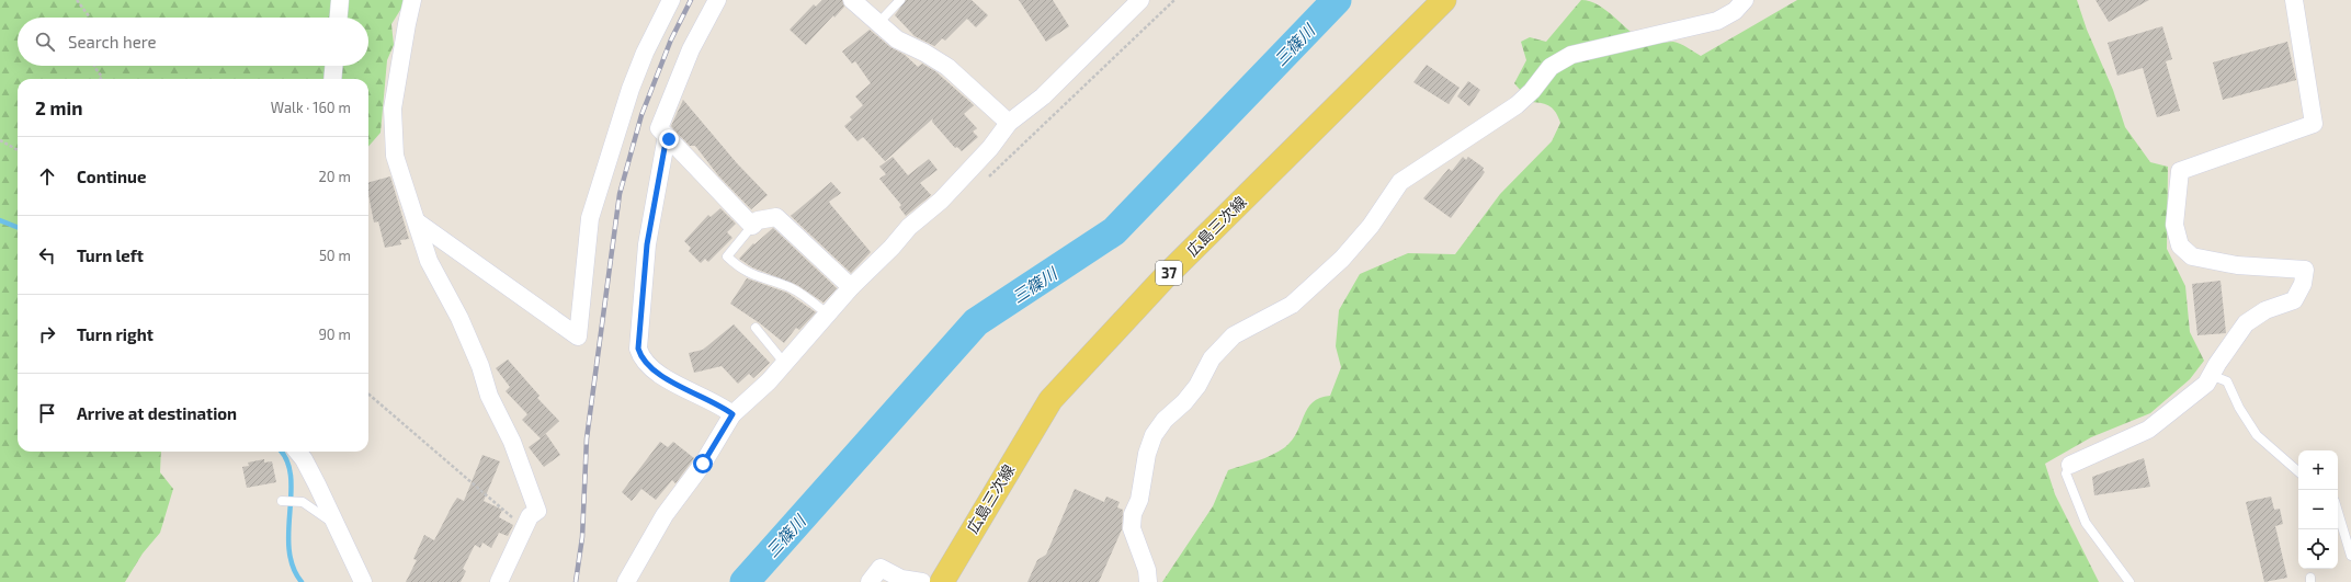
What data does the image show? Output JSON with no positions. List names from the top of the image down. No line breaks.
{"streets":{"main road":["広島三次線","37"]},"water":["三篠川"],"page":{"search":"Search here","heading":["2 min","Walk · 160 m"],"list":[["Continue","20 m"],["Turn left","50 m"],["Turn right","90 m"],"Arrive at destination"],"map_buttons":["+","−"]}}
